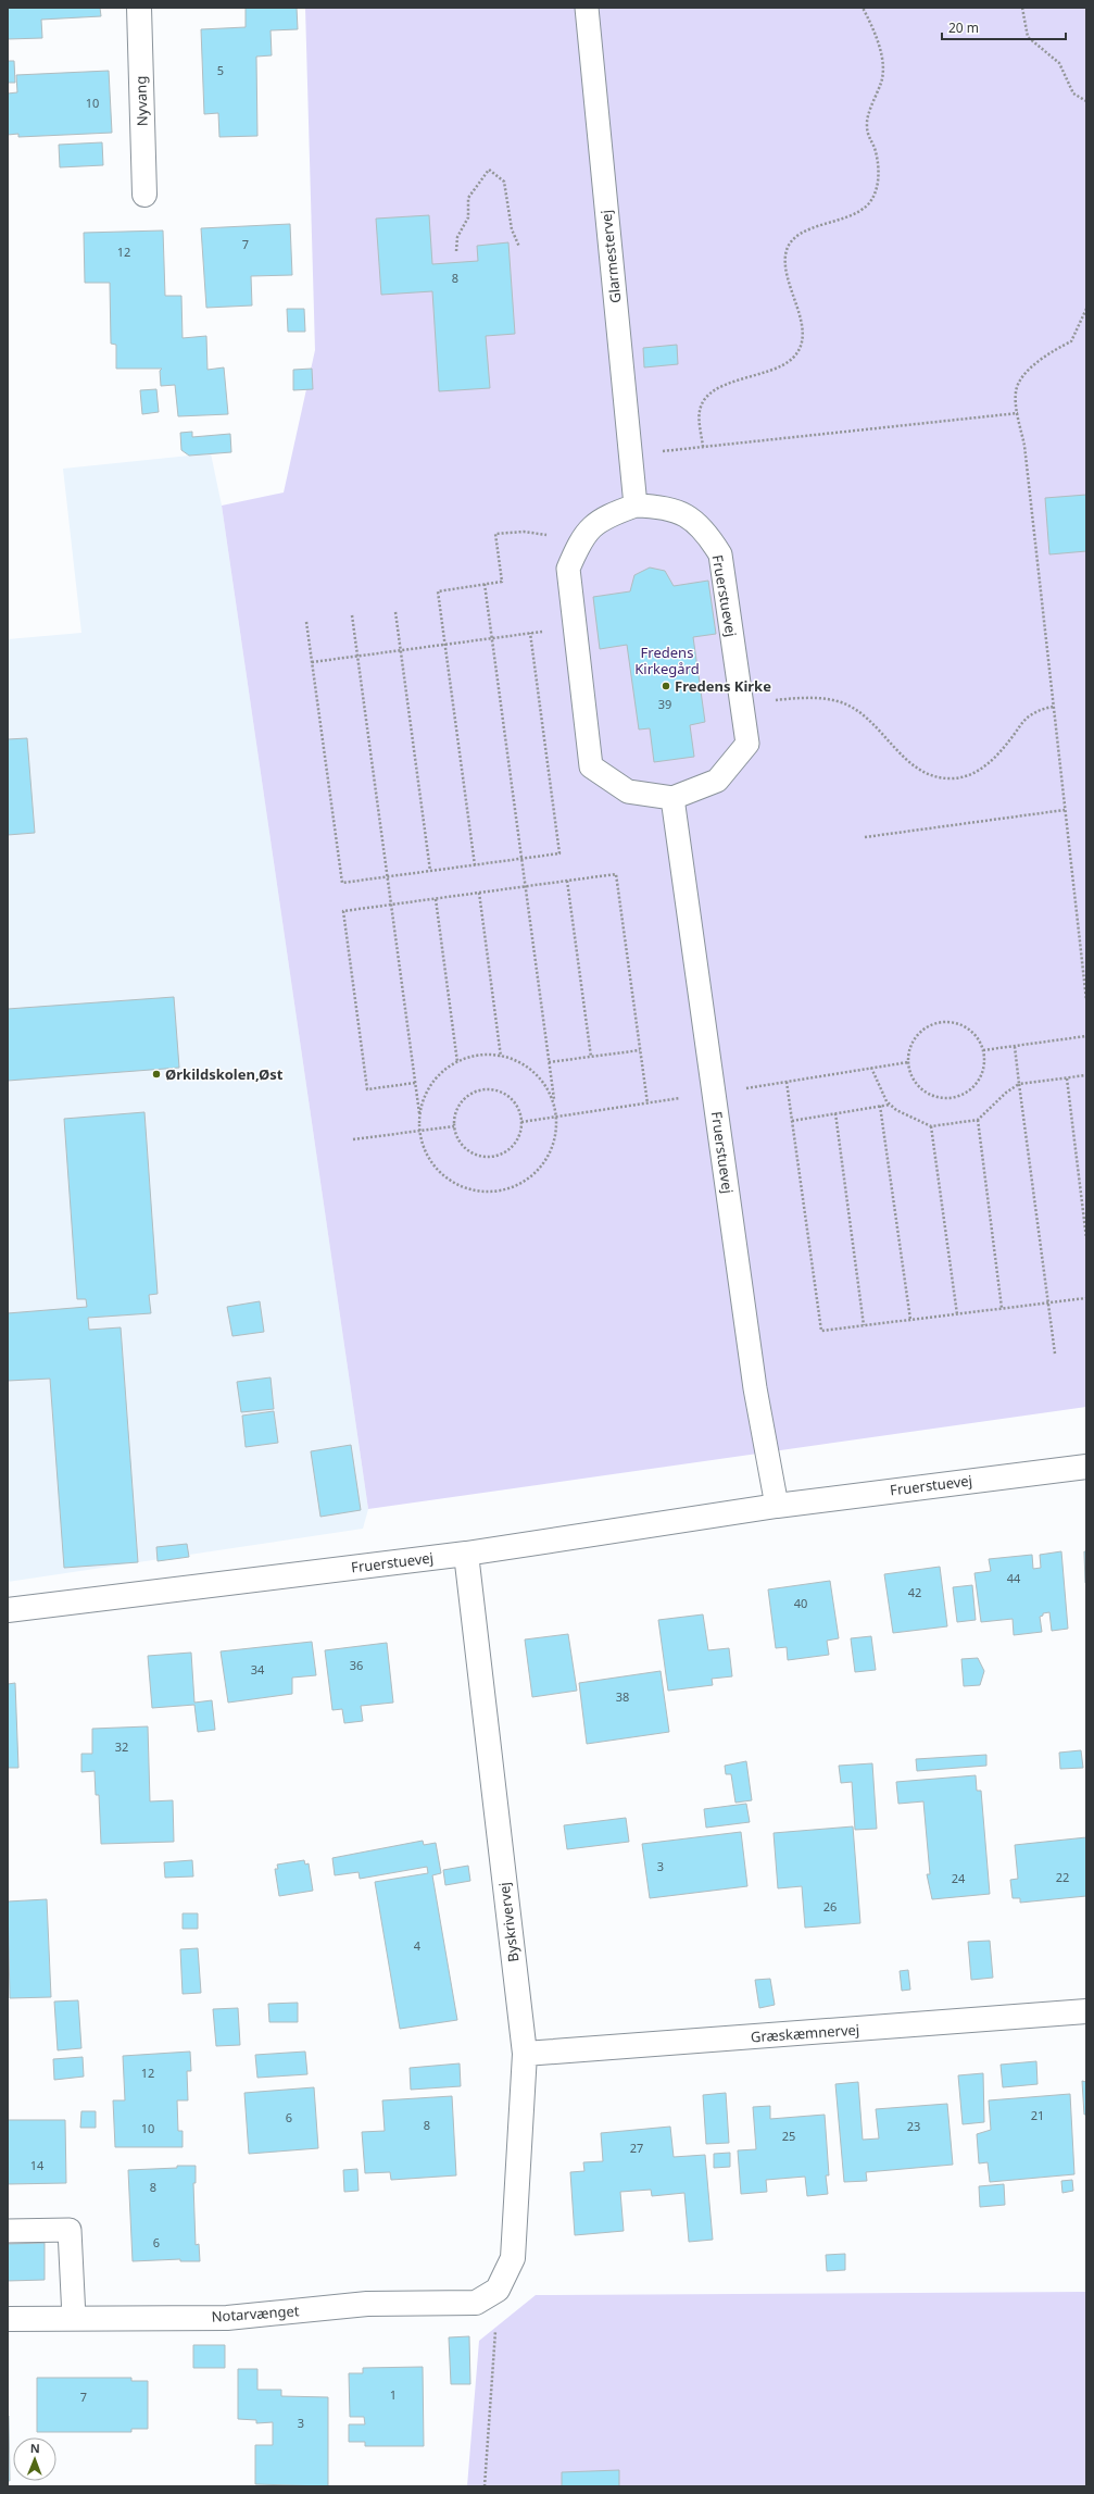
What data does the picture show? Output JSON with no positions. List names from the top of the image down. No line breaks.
{"streets":{"street":["Nyvang","Fruerstuevej","Byskrivervej","Græskæmnervej","Notarvænget"],"lane":["Glarmestervej"]},"crossings":[["Glarmestervej","Fruerstuevej"],["Fruerstuevej","Byskrivervej"],["Byskrivervej","Græskæmnervej"],["Byskrivervej","Notarvænget"]],"parks":["Fredens Kirkegård"],"places":["Fredens Kirke","Ørkildskolen,Øst"],"house_numbers":["5","10","7","12","8","39","44","42","40","36","34","38","32","3","22","24","26","4","12","21","6","8","23","10","25","27","14","8","6","1","7","3"],"scale_bar":"20 m","north":"top"}
